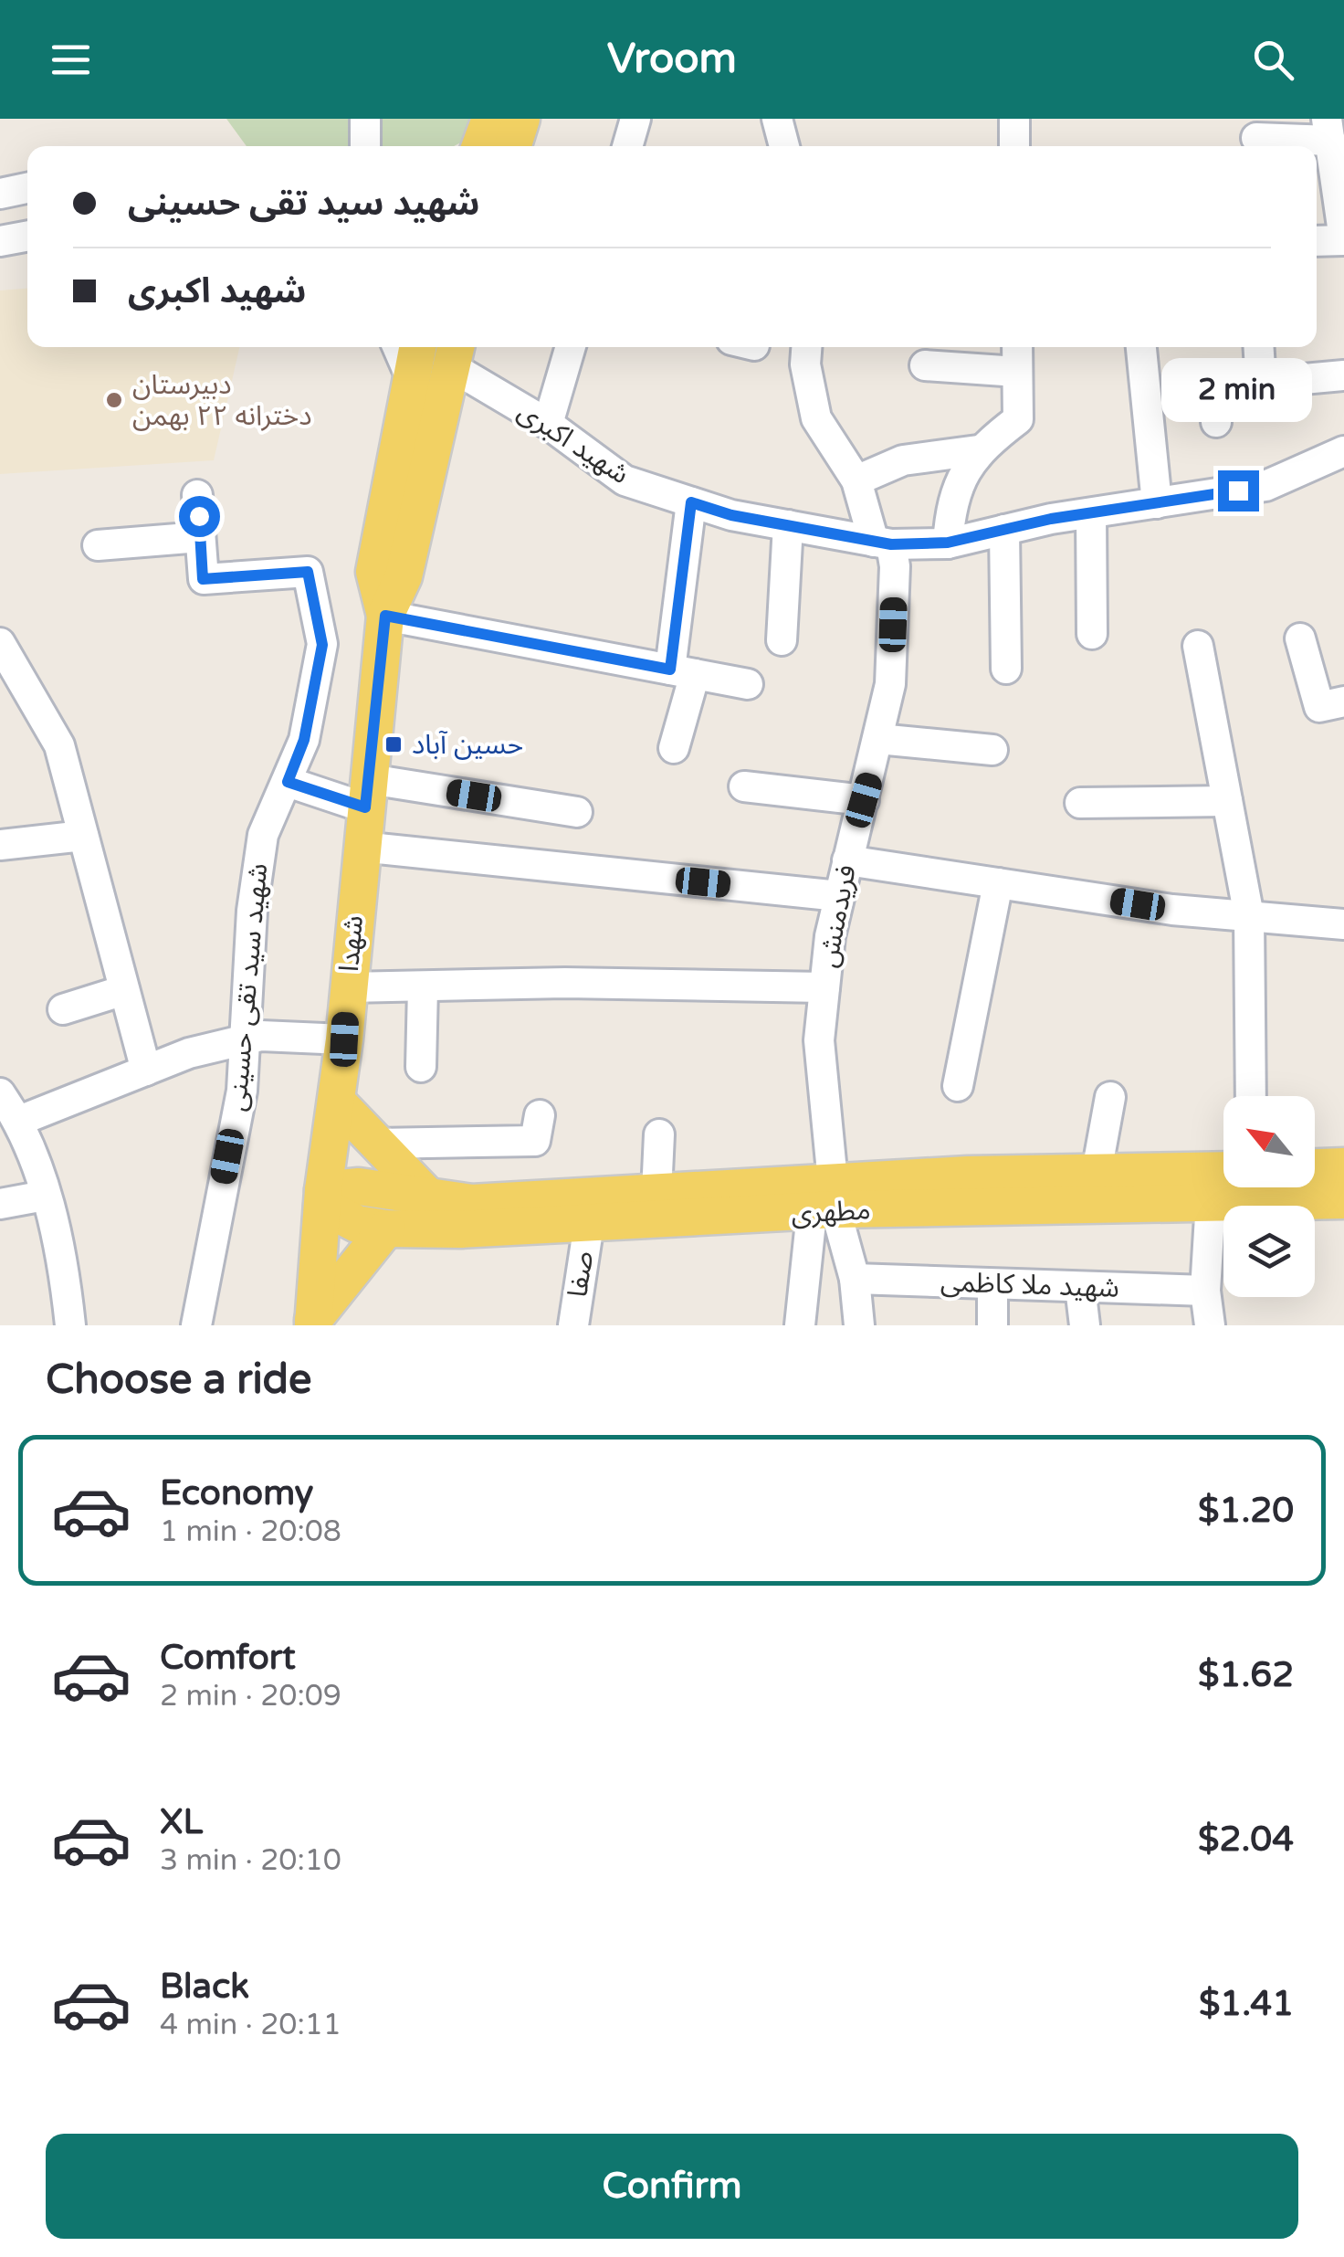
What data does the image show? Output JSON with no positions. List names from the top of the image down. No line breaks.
{"streets":{"main road":["شهدا","مطهری"],"street":["شهید اکبری","فریدمنش","شهید سید تقی حسینی","صفا","شهید ملا کاظمی"]},"crossings":[["شهید اکبری","فریدمنش"],["شهید اکبری","شهدا"],["فریدمنش","مطهری"],["شهدا","مطهری"],["مطهری","صفا"]],"places":{"other":["دبیرستان دخترانه ۲۲ بهمن"],"transit":["حسین آباد"]},"north":"top left","page":{"header":"Vroom","banner":["شهید سید تقی حسینی","شهید اکبری"],"bubble":"2 min","heading":"Choose a ride","list":[{"name":"Economy","note":"1 min · 20:08","value":"$1.20"},{"name":"Comfort","note":"2 min · 20:09","value":"$1.62"},{"name":"XL","note":"3 min · 20:10","value":"$2.04"},{"name":"Black","note":"4 min · 20:11","value":"$1.41"}],"buttons":"Confirm"}}
